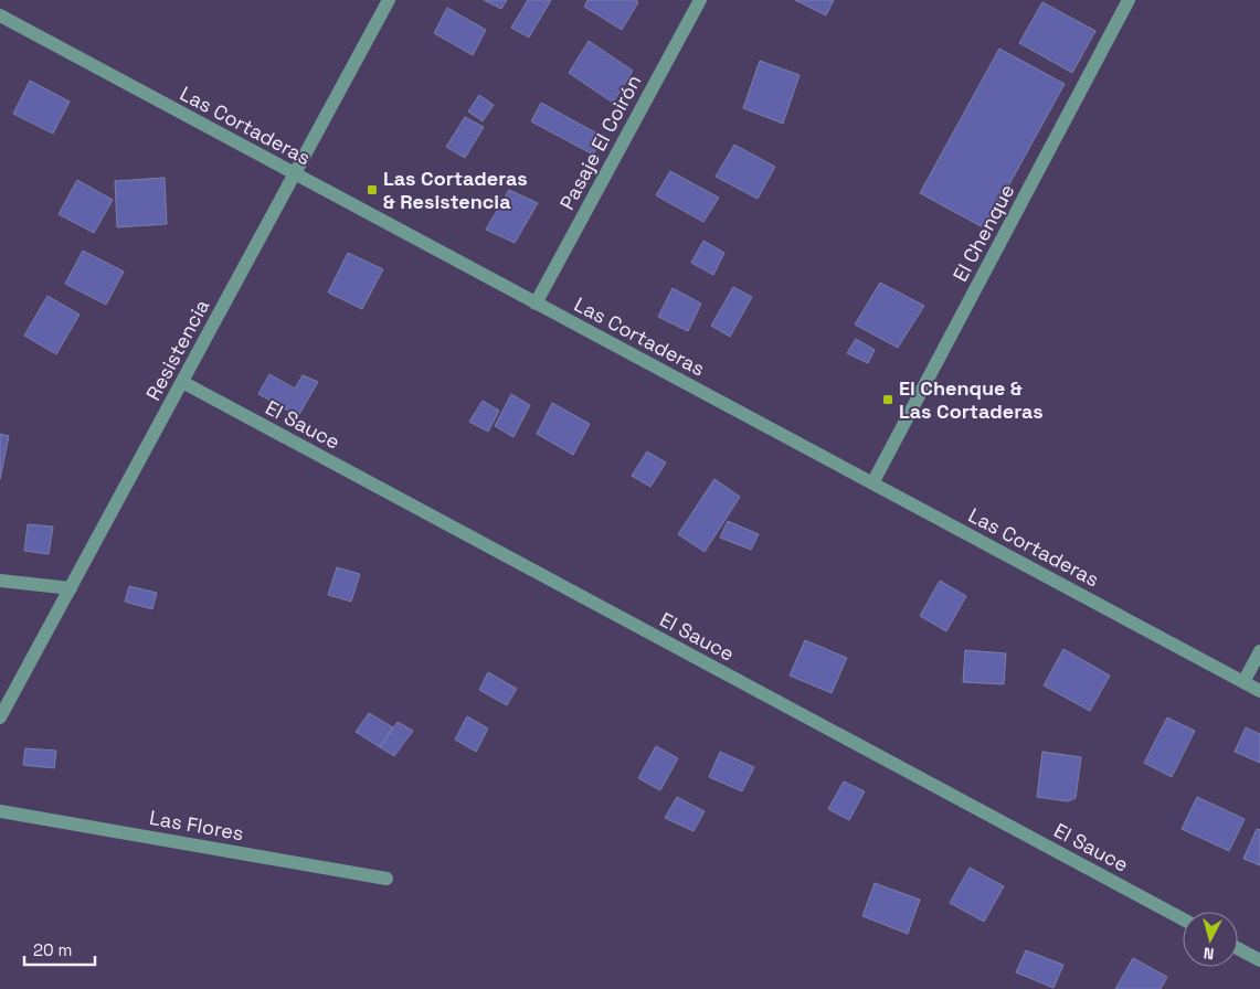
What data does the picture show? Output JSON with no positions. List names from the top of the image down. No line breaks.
{"streets":{"street":["Las Cortaderas","Pasaje El Coirón","El Chenque","Resistencia","El Sauce","Las Flores"]},"crossings":[["Las Cortaderas","Pasaje El Coirón"],["Las Cortaderas","El Chenque"],["Las Cortaderas","Resistencia"],["Resistencia","El Sauce"]],"places":{"transit":["Las Cortaderas & Resistencia","El Chenque & Las Cortaderas"]},"scale_bar":"20 m","north":"bottom"}
